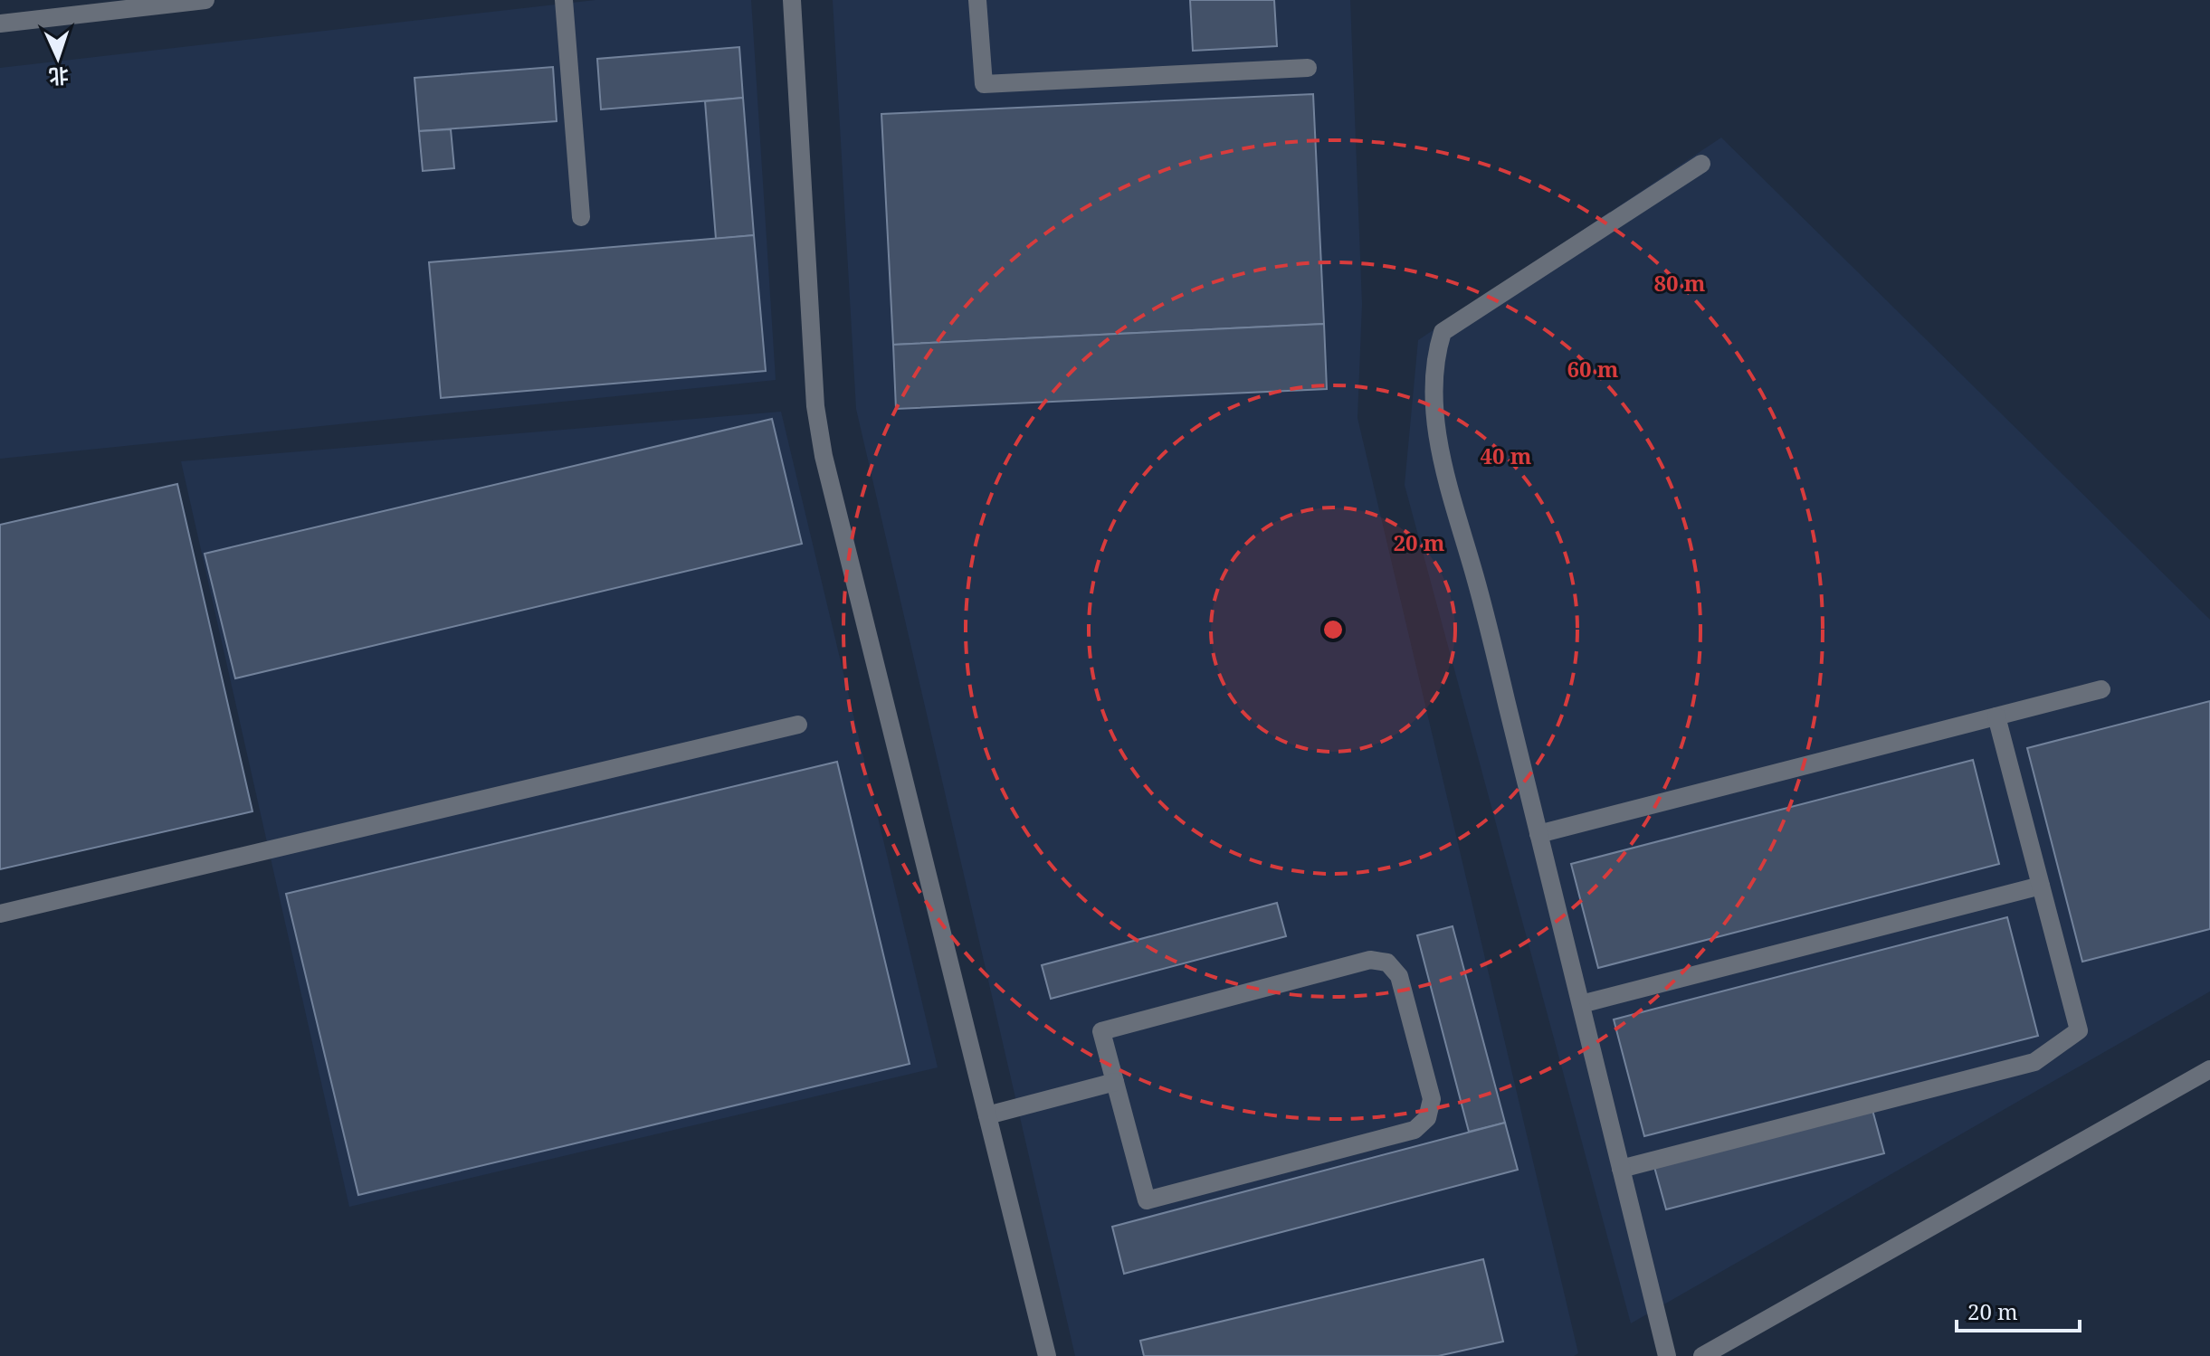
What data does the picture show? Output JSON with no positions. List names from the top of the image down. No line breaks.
{"scale_bar":"20 m","north":"bottom","rings":["80 m","60 m","40 m","20 m"]}
